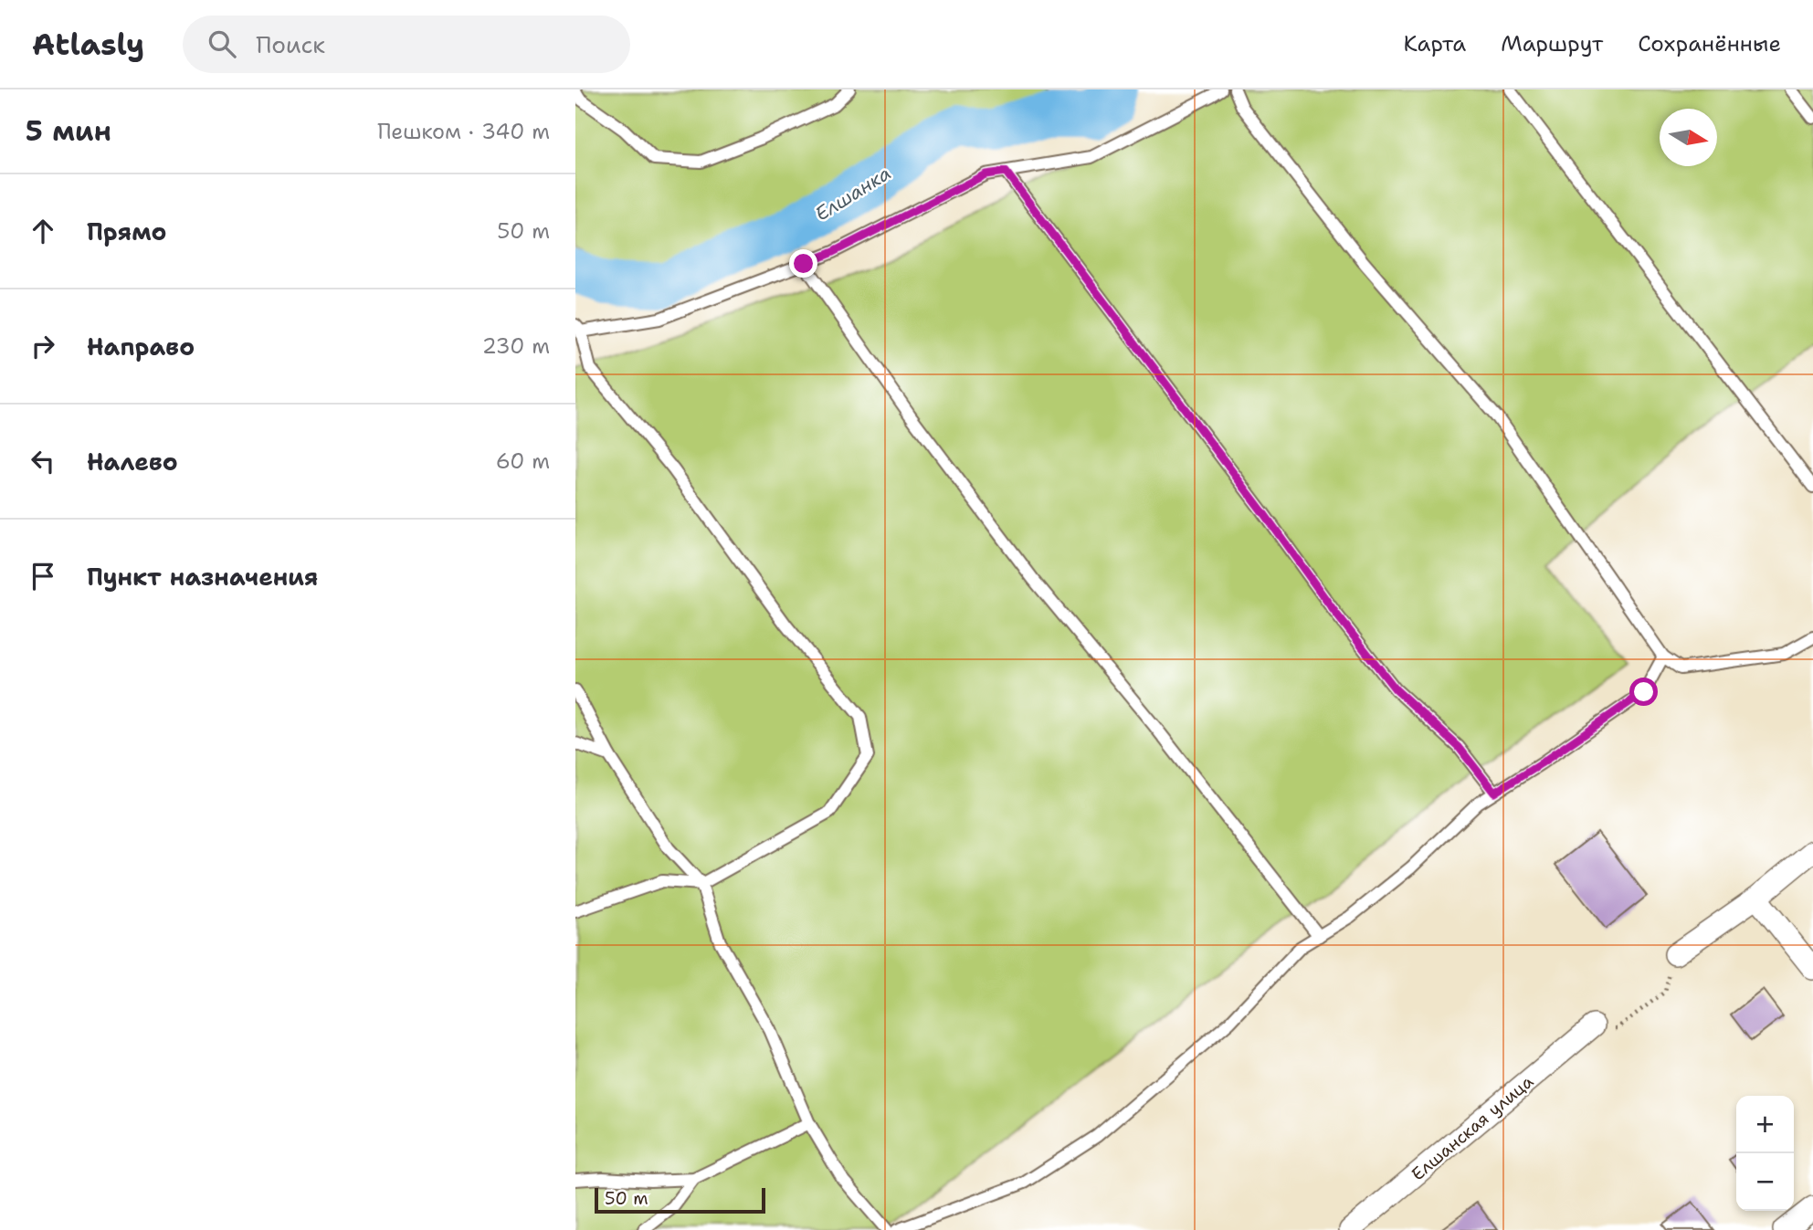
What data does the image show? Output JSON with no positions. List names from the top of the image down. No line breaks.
{"streets":{"street":["Елшанская улица"]},"water":["Елшанка"],"scale_bar":"50 m","north":"right","page":{"header":"Atlasly","search":"Поиск","nav":["Карта","Маршрут","Сохранённые"],"heading":["5 мин","Пешком · 340 m"],"list":[["Прямо","50 m"],["Направо","230 m"],["Налево","60 m"],"Пункт назначения"],"map_buttons":["+","−"],"scale":"50 m"}}
